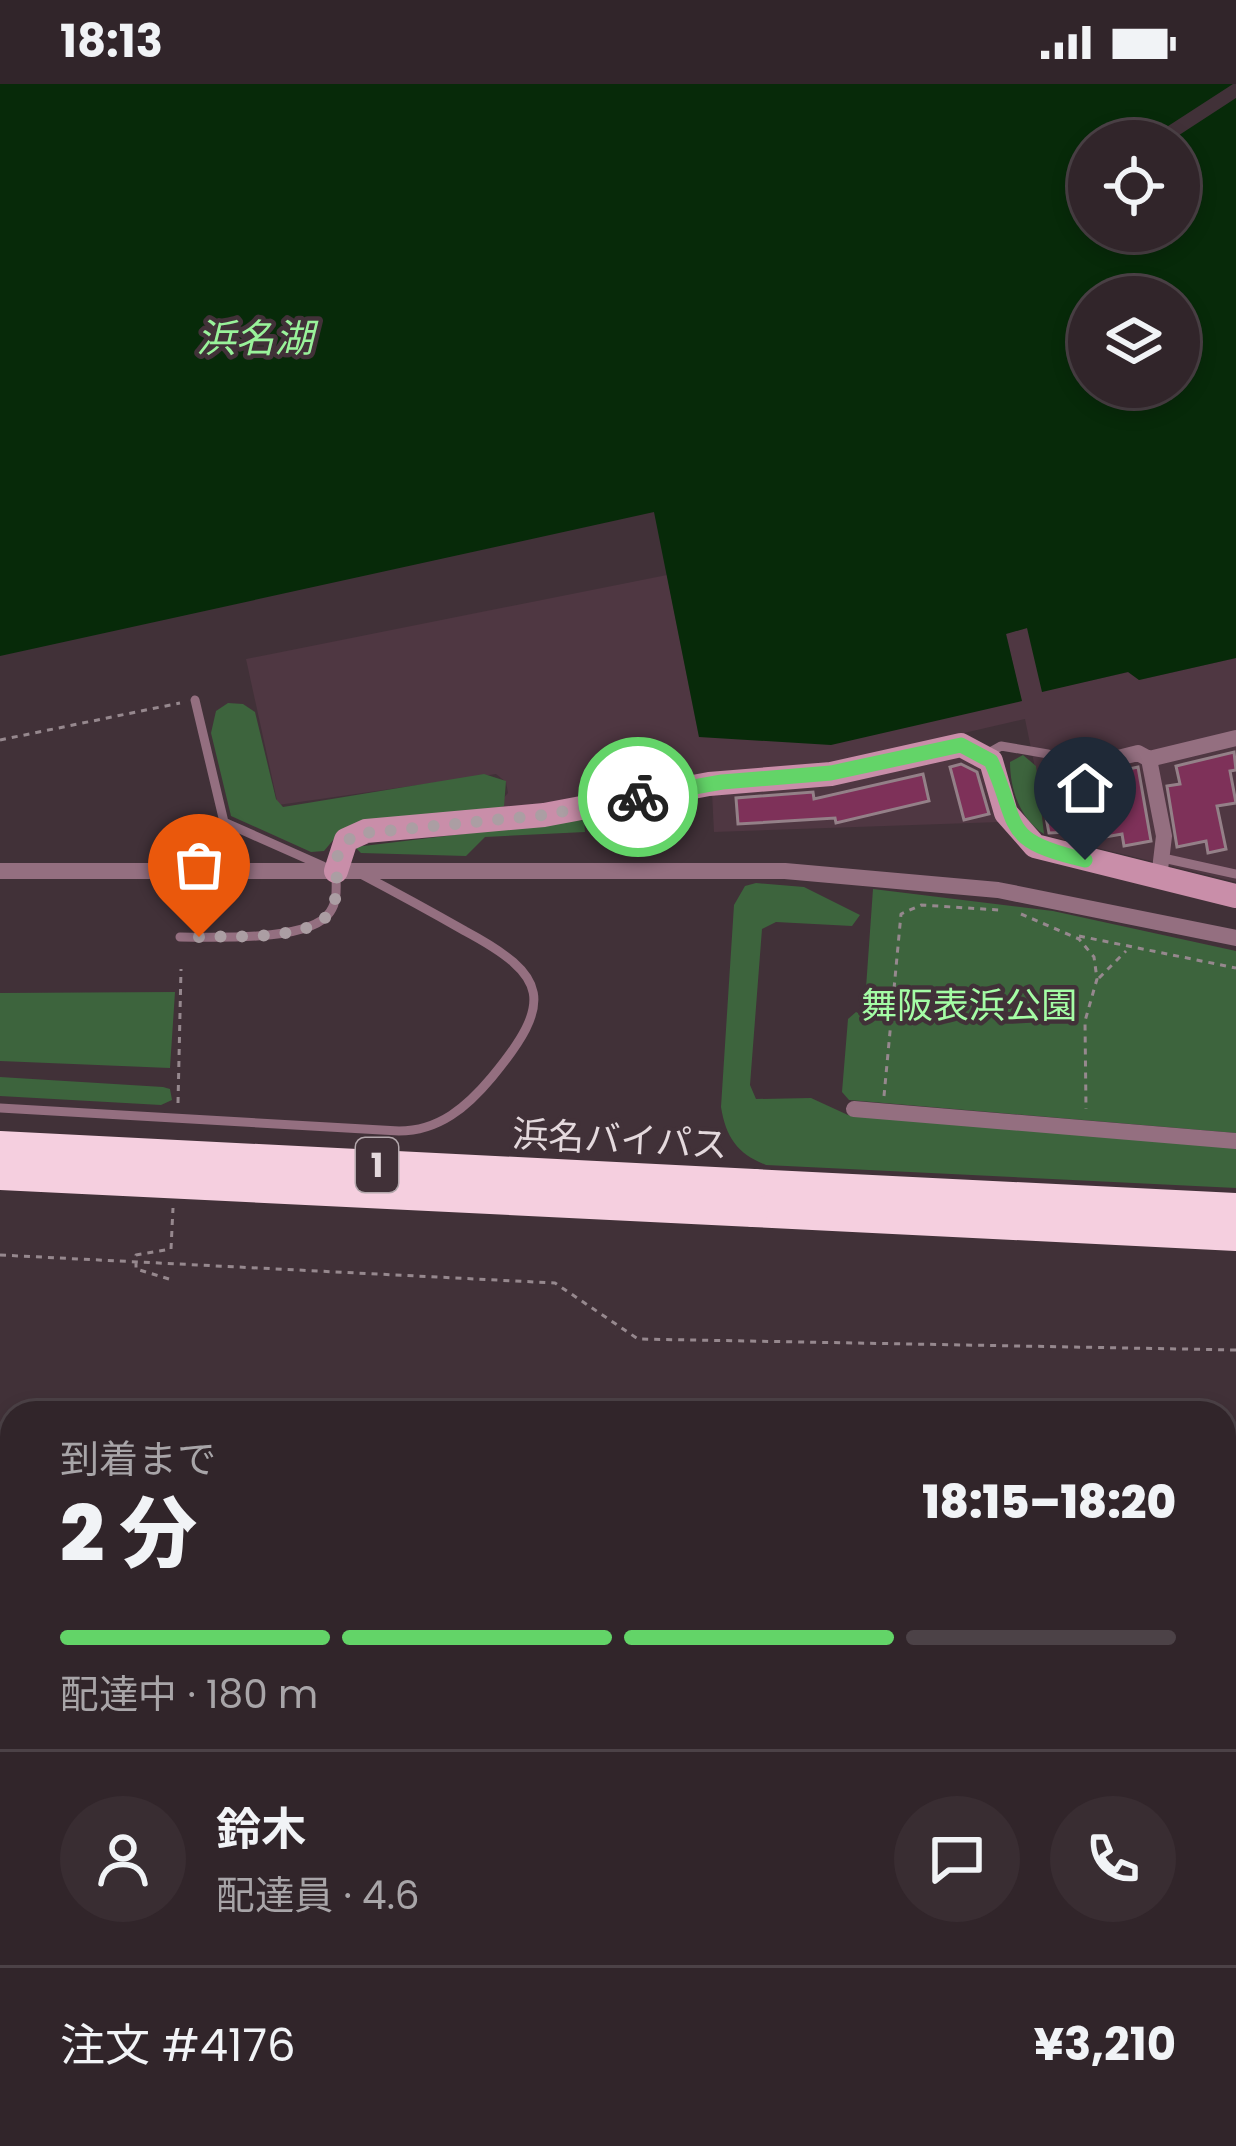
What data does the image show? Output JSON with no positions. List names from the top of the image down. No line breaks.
{"streets":{"highway":["浜名バイパス","1"]},"water":["浜名湖"],"parks":["舞阪表浜公園"],"page":{"status":"18:13","heading":["2 分","到着まで","18:15–18:20"],"panel":["鈴木","配達員 · 4.6","注文 #4176","¥3,210"],"bar":"配達中 · 180 m"}}
